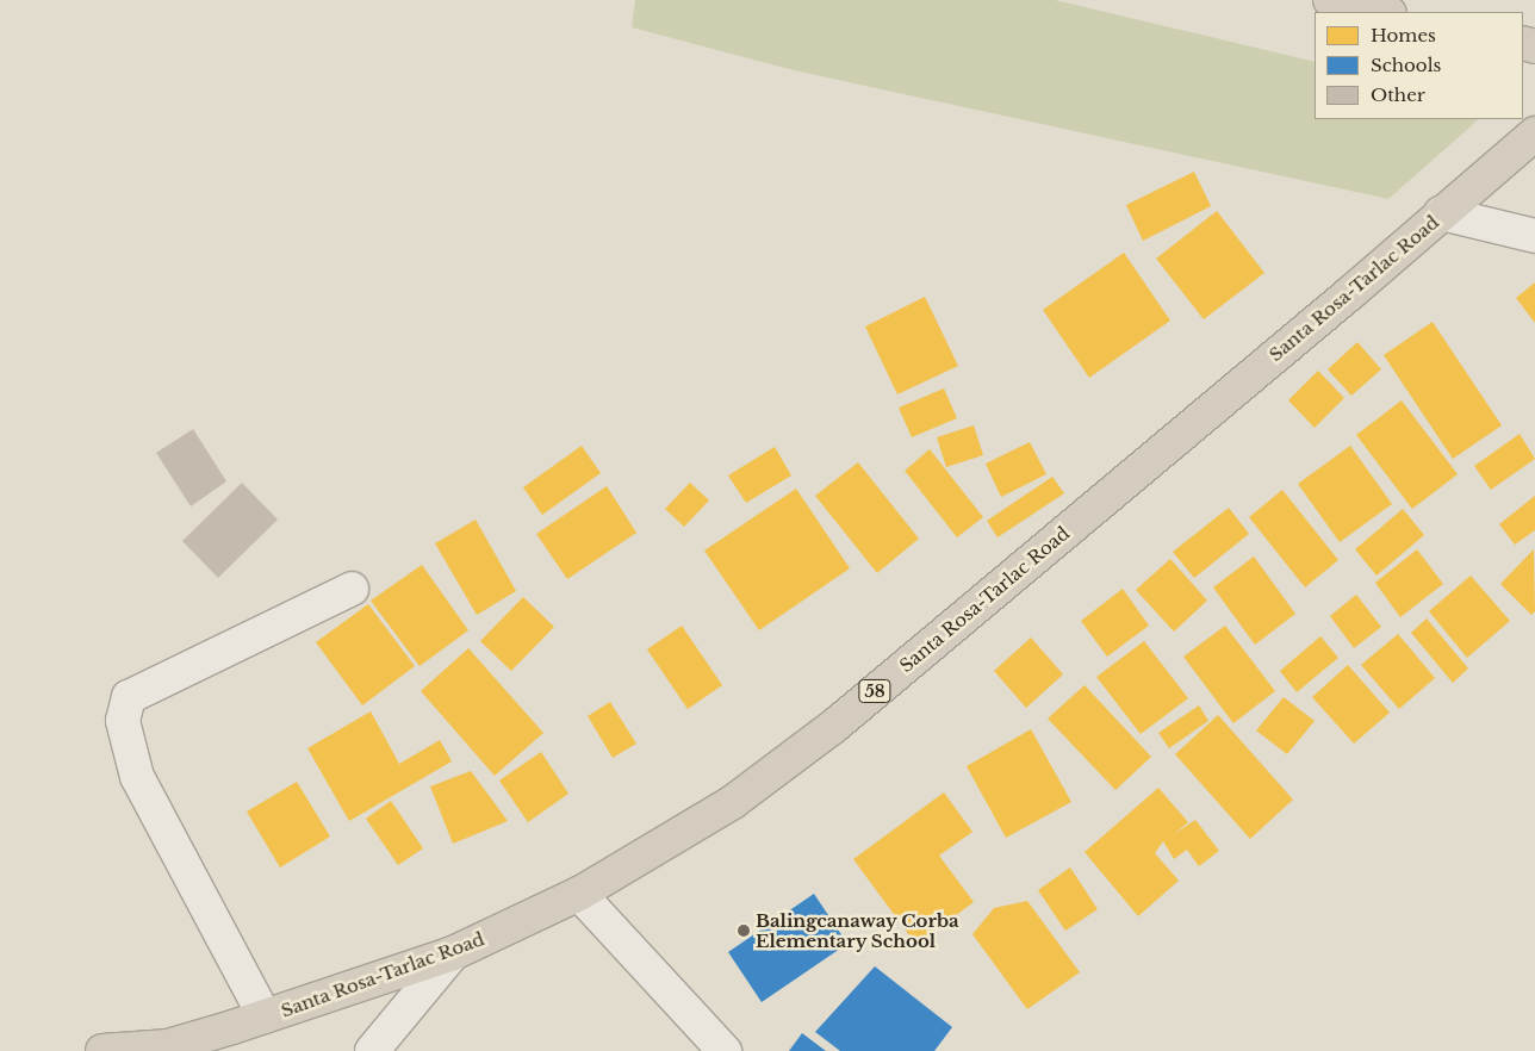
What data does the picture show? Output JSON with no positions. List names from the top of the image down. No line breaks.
{"streets":{"highway":["Santa Rosa-Tarlac Road","58"]},"places":["Balingcanaway Corba Elementary School"],"legend":["Homes","Schools","Other"]}
